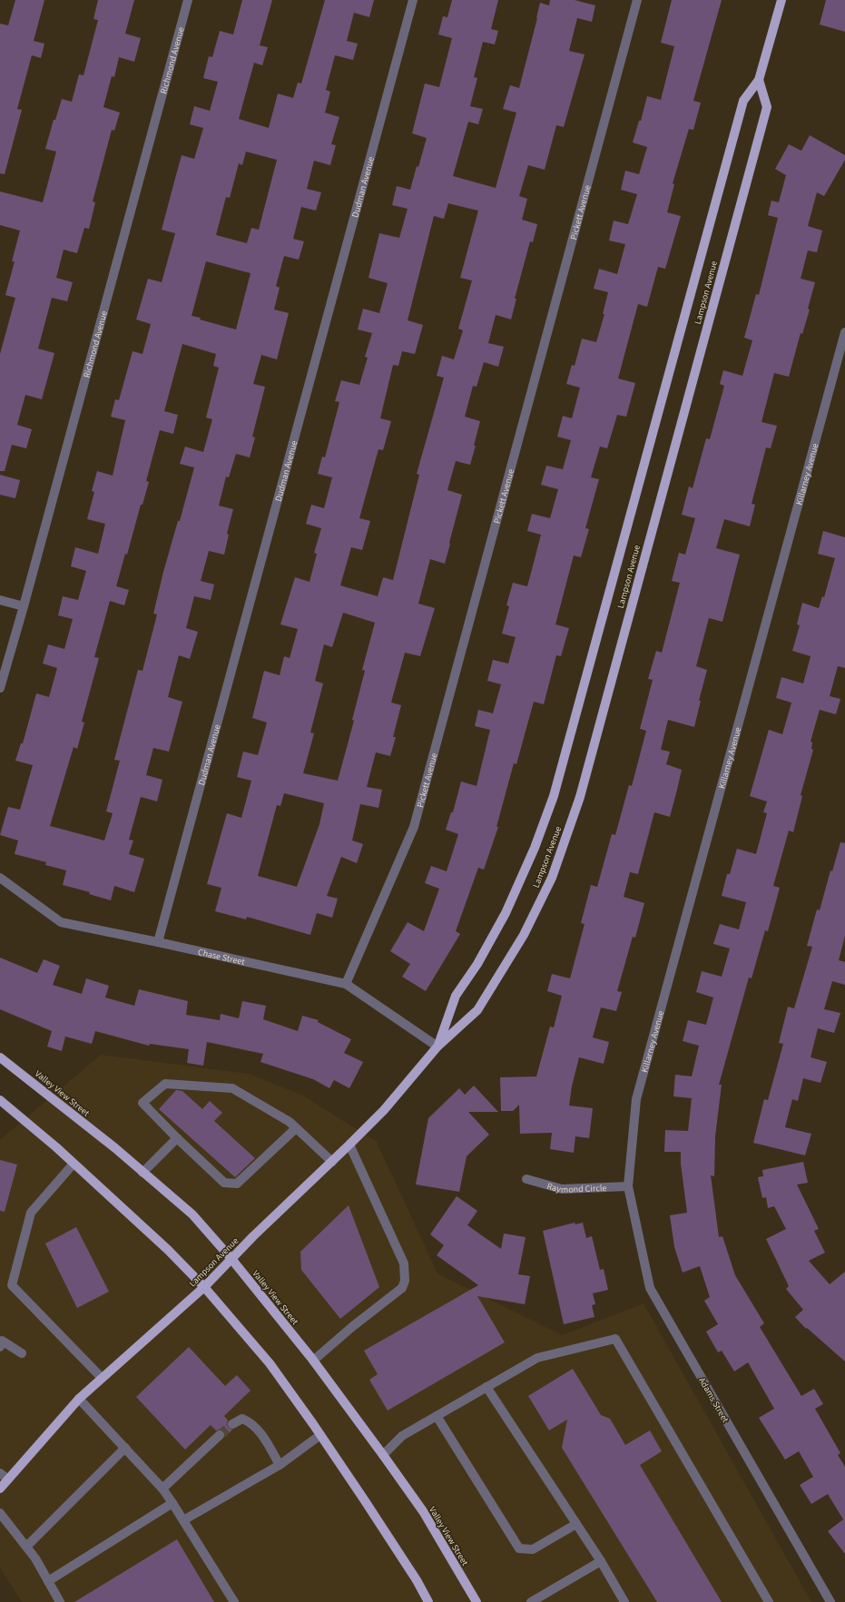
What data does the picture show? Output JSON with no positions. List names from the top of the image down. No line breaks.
{"streets":{"main road":["Lampson Avenue","Valley View Street"],"street":["Richmond Avenue","Dudman Avenue","Pickett Avenue","Killarney Avenue","Chase Street","Raymond Circle","Adams Street"]},"crossings":[["Dudman Avenue","Chase Street"],["Pickett Avenue","Chase Street"],["Lampson Avenue","Chase Street"],["Lampson Avenue","Valley View Street"],["Killarney Avenue","Raymond Circle"],["Killarney Avenue","Adams Street"],["Raymond Circle","Adams Street"]]}
